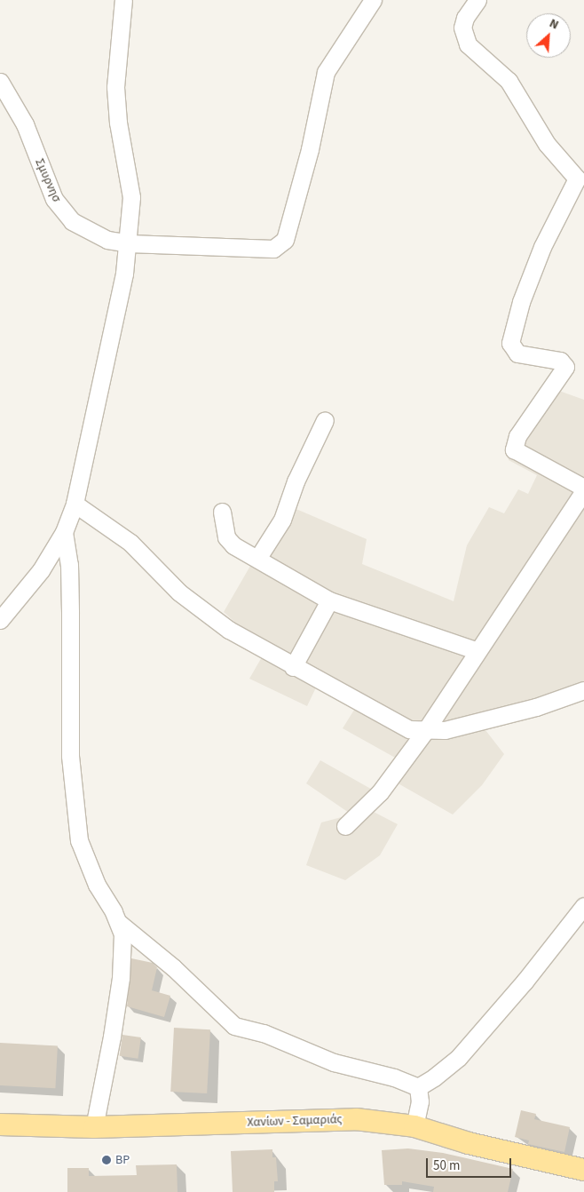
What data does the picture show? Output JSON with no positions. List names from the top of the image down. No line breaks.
{"streets":{"main road":["Χανίων - Σαμαριάς"],"street":["Σμυρνησ"]},"places":["BP"],"scale_bar":"50 m","north":"top right"}
